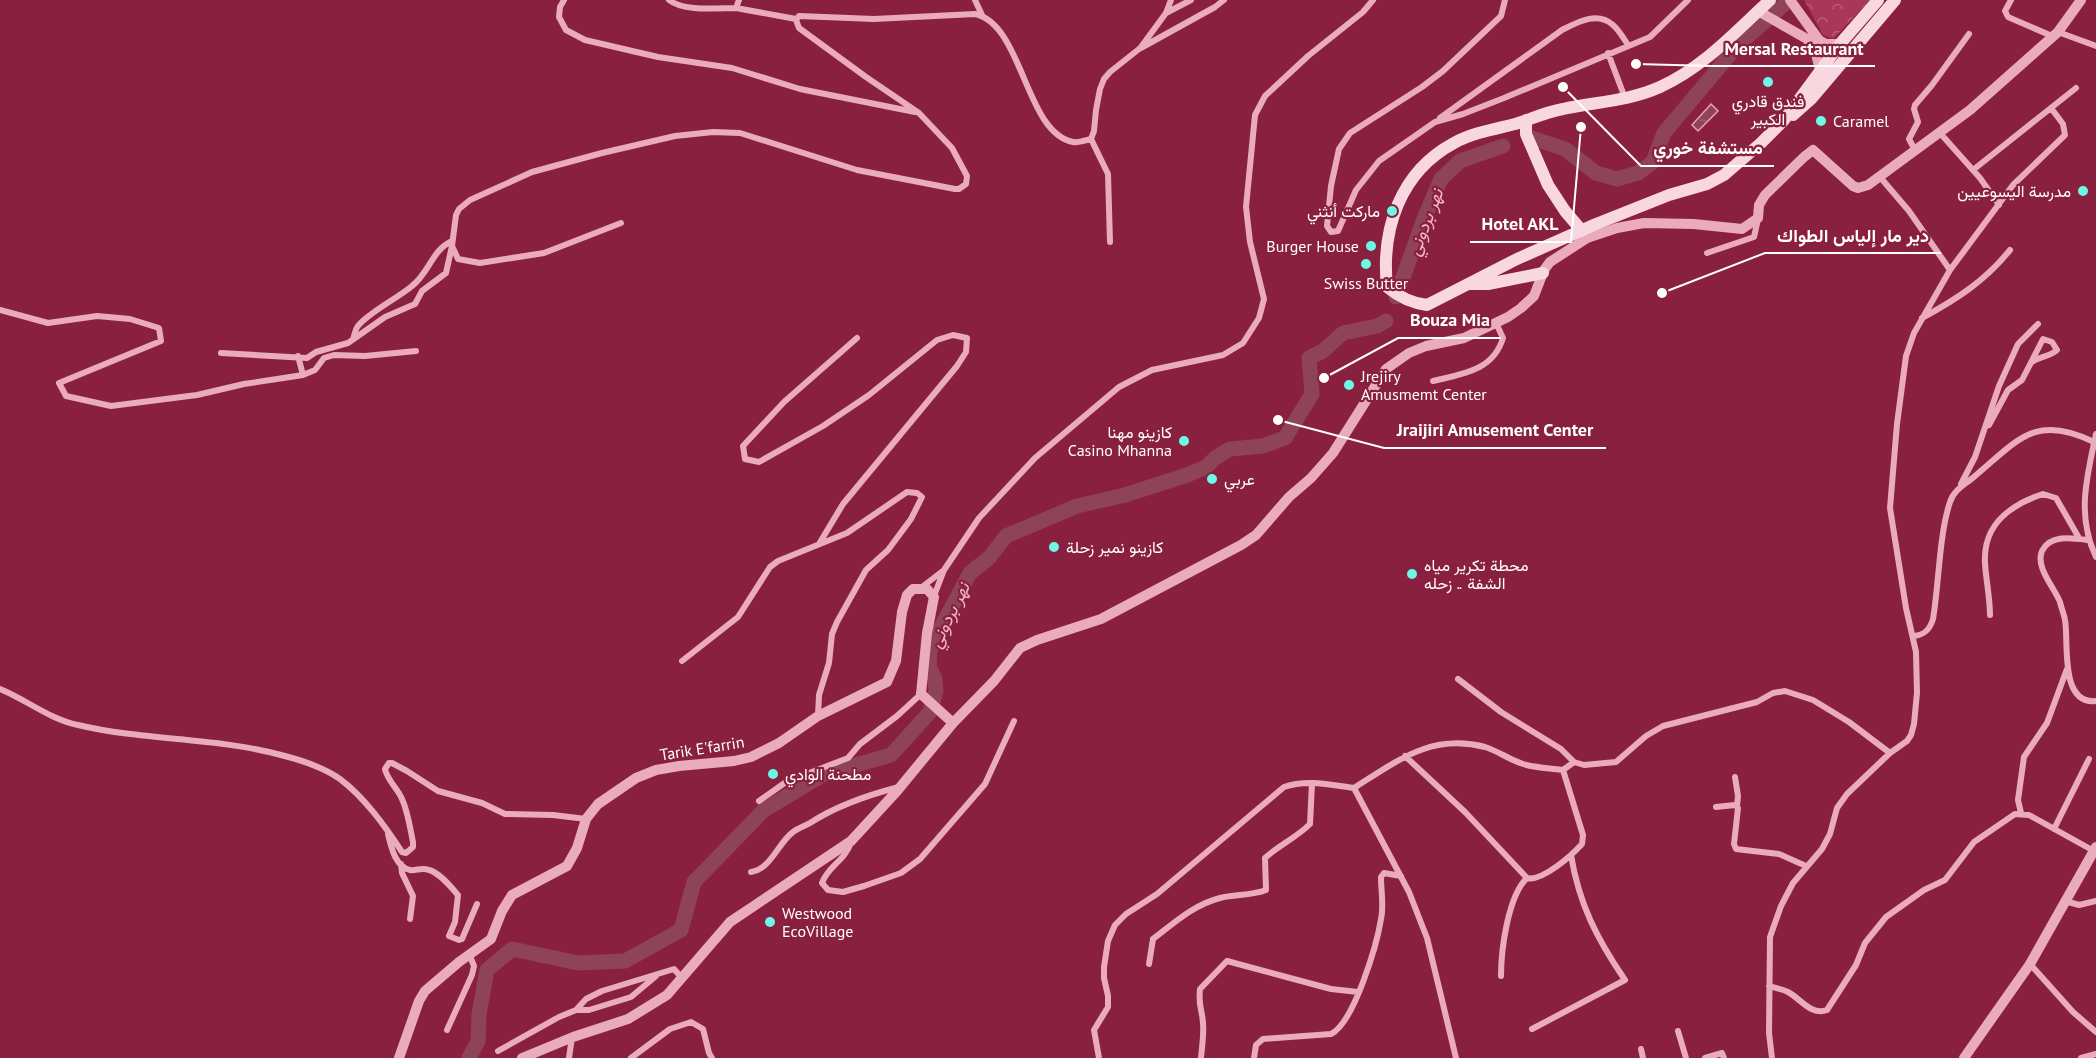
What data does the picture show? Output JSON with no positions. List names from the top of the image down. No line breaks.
{"streets":{"street":["Tarik E'farrin"]},"water":["نهر بردوني"],"places":["Mersal Restaurant","فندق قادري الكبير","مستشفة خوري","Caramel","Hotel AKL","مدرسة اليسوعيين","ماركت أنثني","Burger House","Swiss Butter","دير مار إلياس الطواك","Bouza Mia","Jrejiry Amusmemt Center","Jraijiri Amusement Center","كازينو مهنا Casino Mhanna","عربي","كازينو نمير زحلة","محطة تكرير مياه الشفة .. زحله","مطحنة الوادي","Westwood EcoVillage"]}
